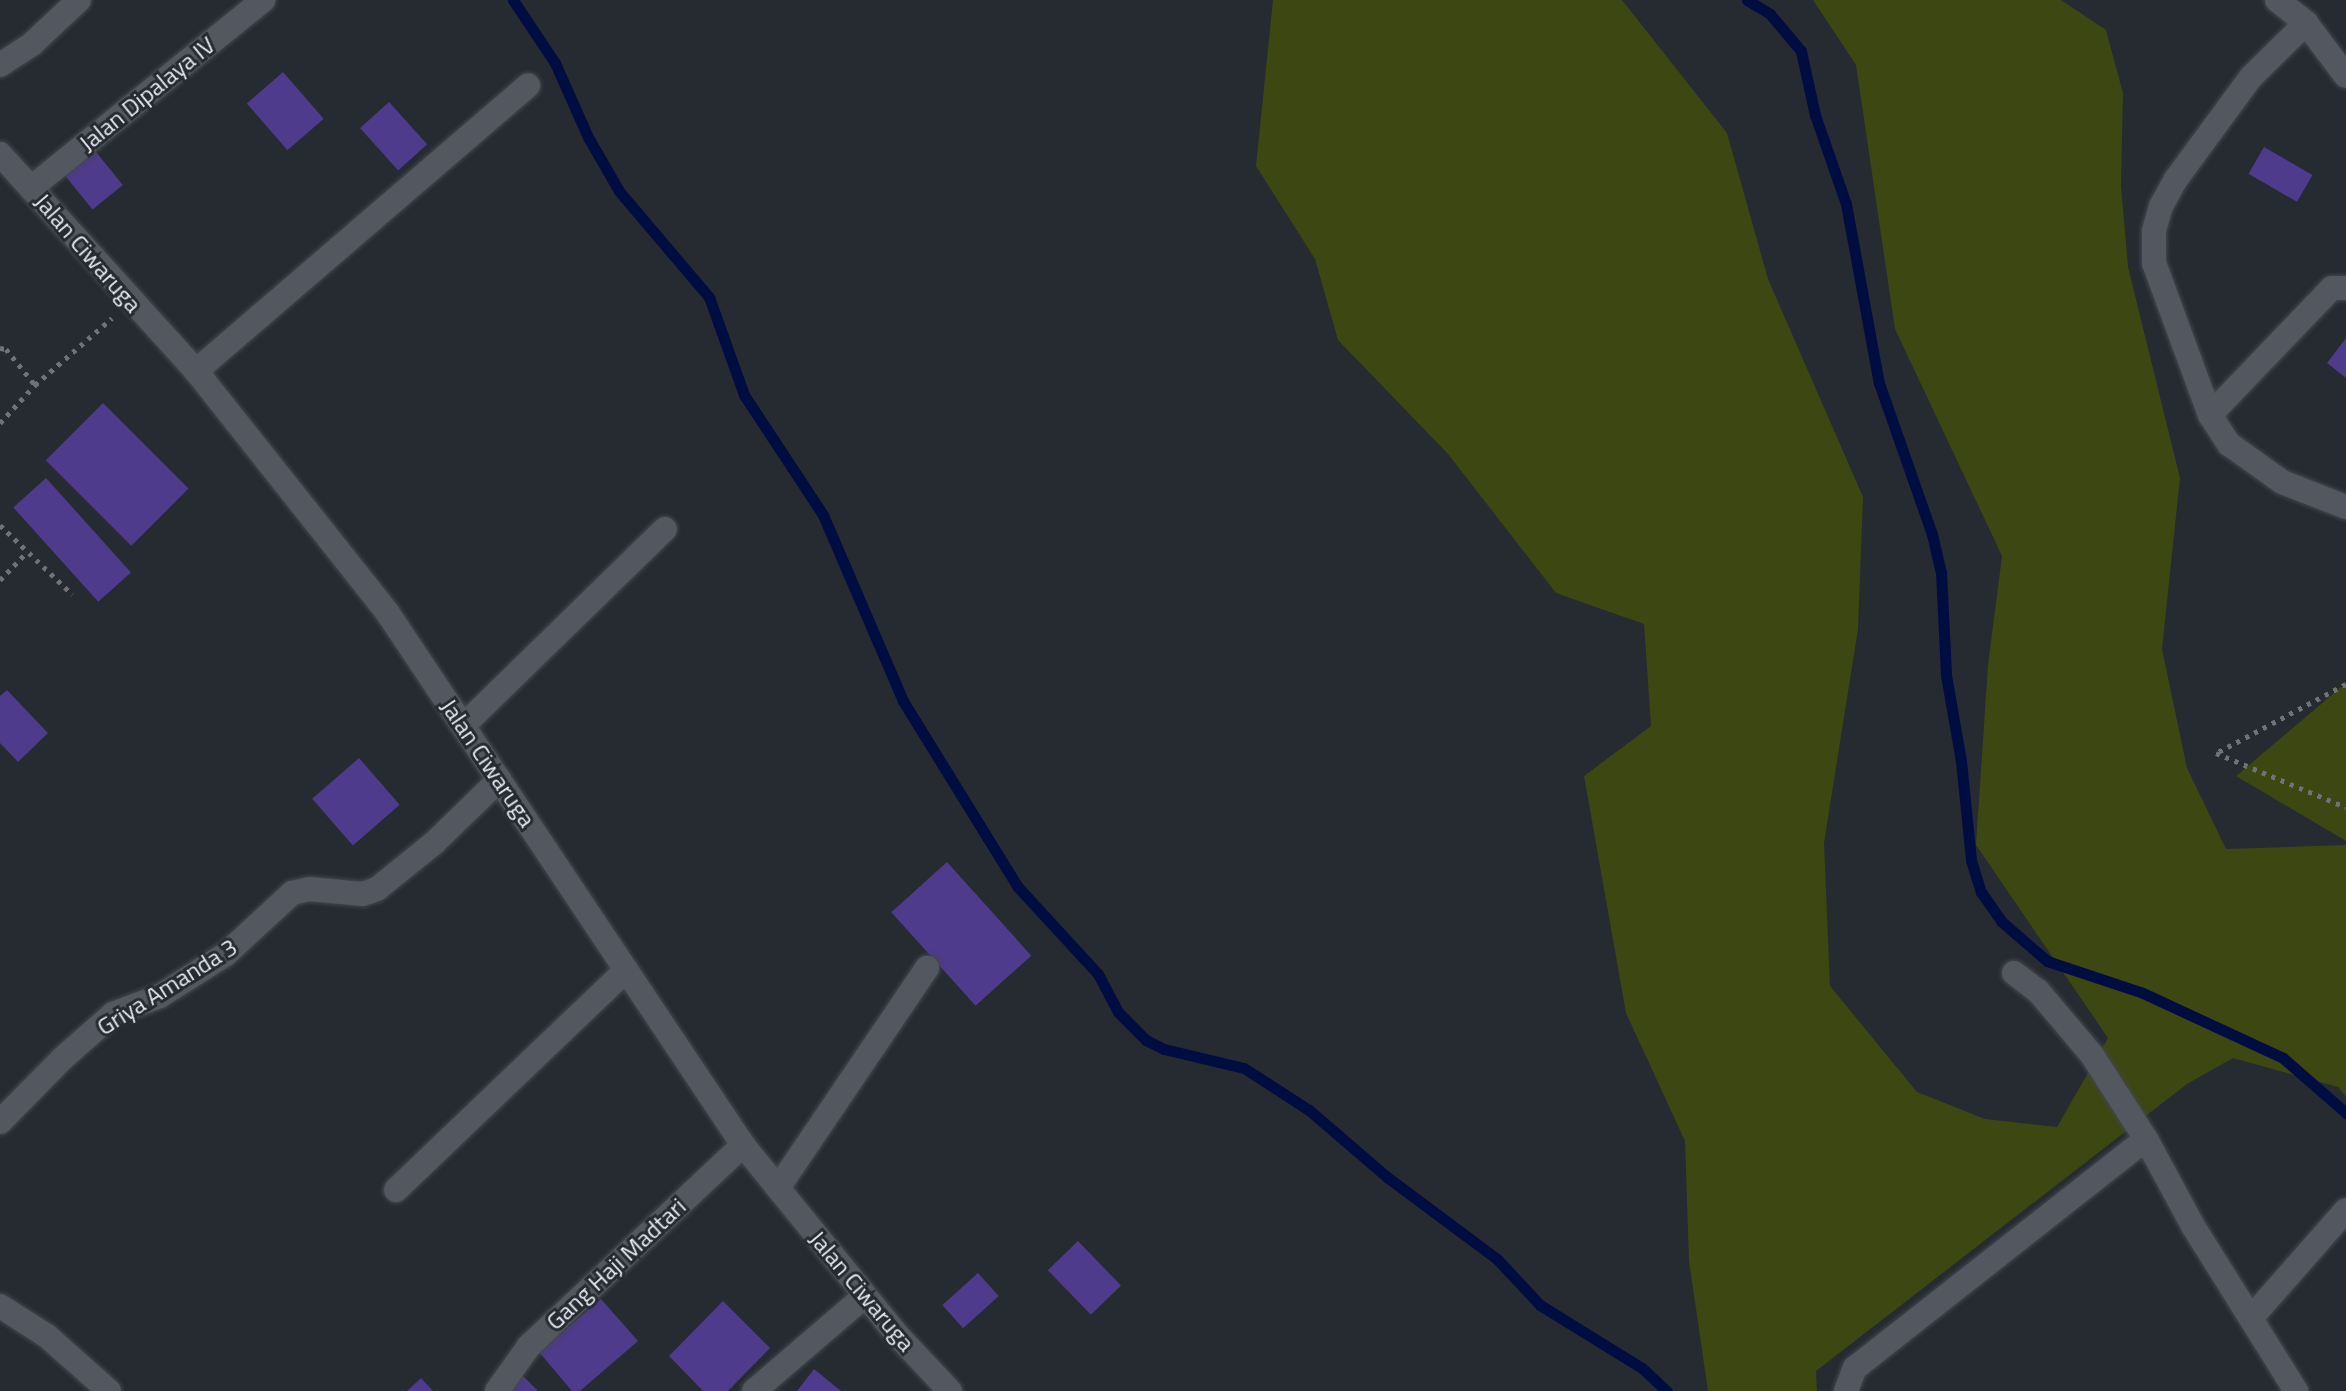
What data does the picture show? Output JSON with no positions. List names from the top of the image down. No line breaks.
{"streets":{"street":["Jalan Dipalaya IV","Jalan Ciwaruga","Griya Amanda 3","Gang Haji Madtari"]},"crossings":[["Jalan Dipalaya IV","Jalan Ciwaruga"],["Jalan Ciwaruga","Griya Amanda 3"],["Jalan Ciwaruga","Gang Haji Madtari"]]}
